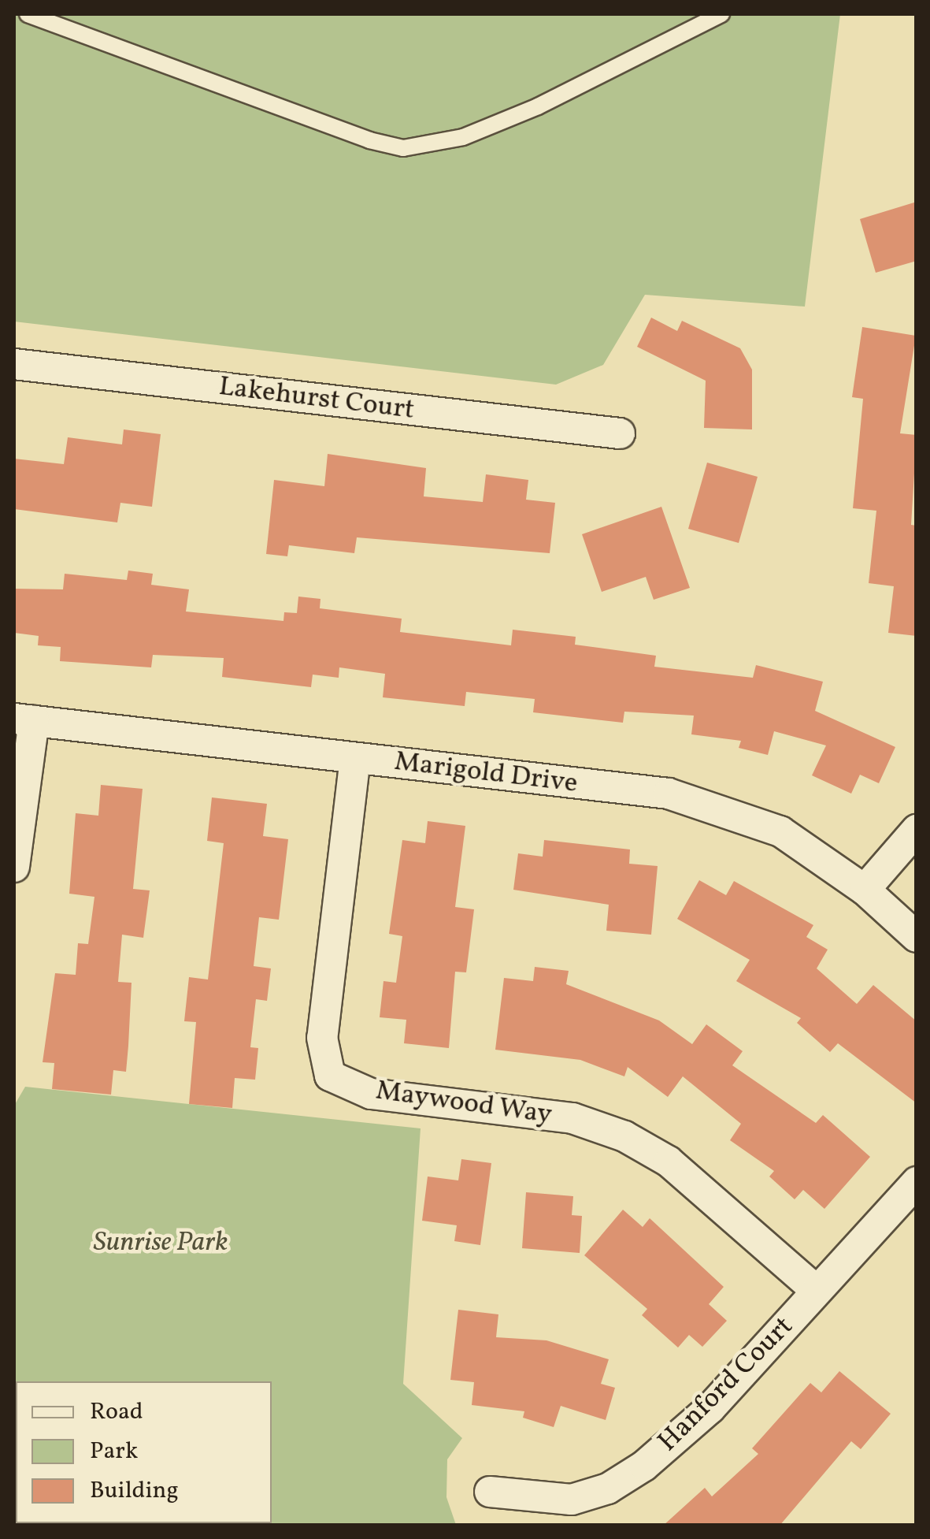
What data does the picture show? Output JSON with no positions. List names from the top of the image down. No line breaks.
{"streets":{"street":["Lakehurst Court","Marigold Drive","Maywood Way","Hanford Court"]},"crossings":[["Marigold Drive","Maywood Way"],["Maywood Way","Hanford Court"]],"parks":["Sunrise Park"],"legend":["Road","Park","Building"]}
